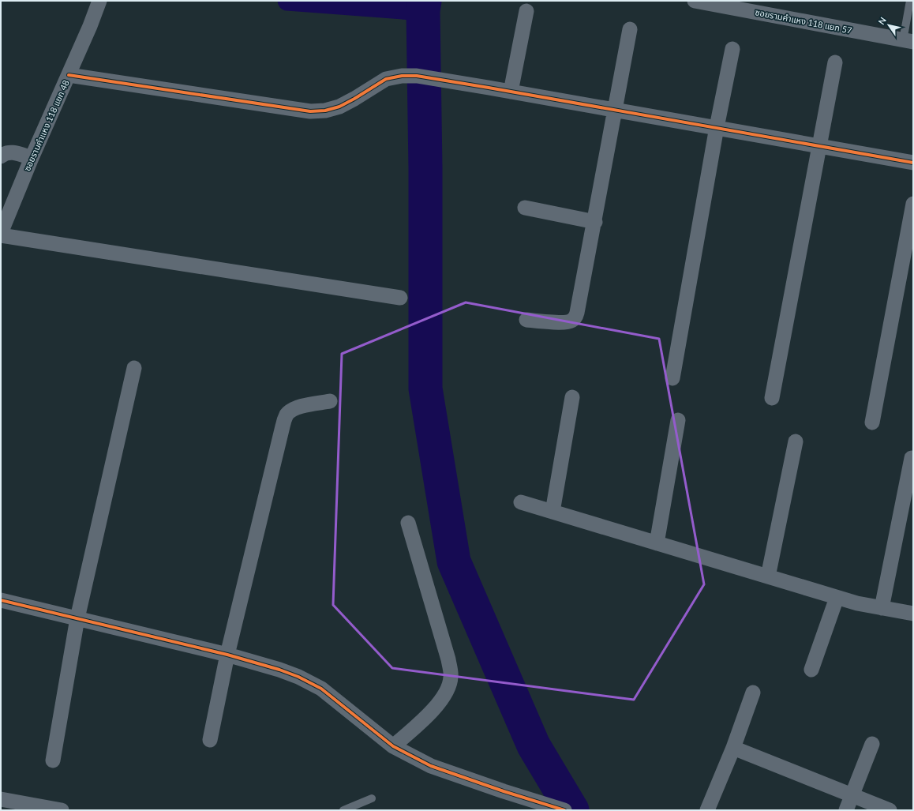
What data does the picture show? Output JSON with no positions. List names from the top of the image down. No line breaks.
{"streets":{"street":["ซอยรามคำแหง 118 แยก 57","ซอยรามคำแหง 118 แยก 48"]},"north":"top left"}
